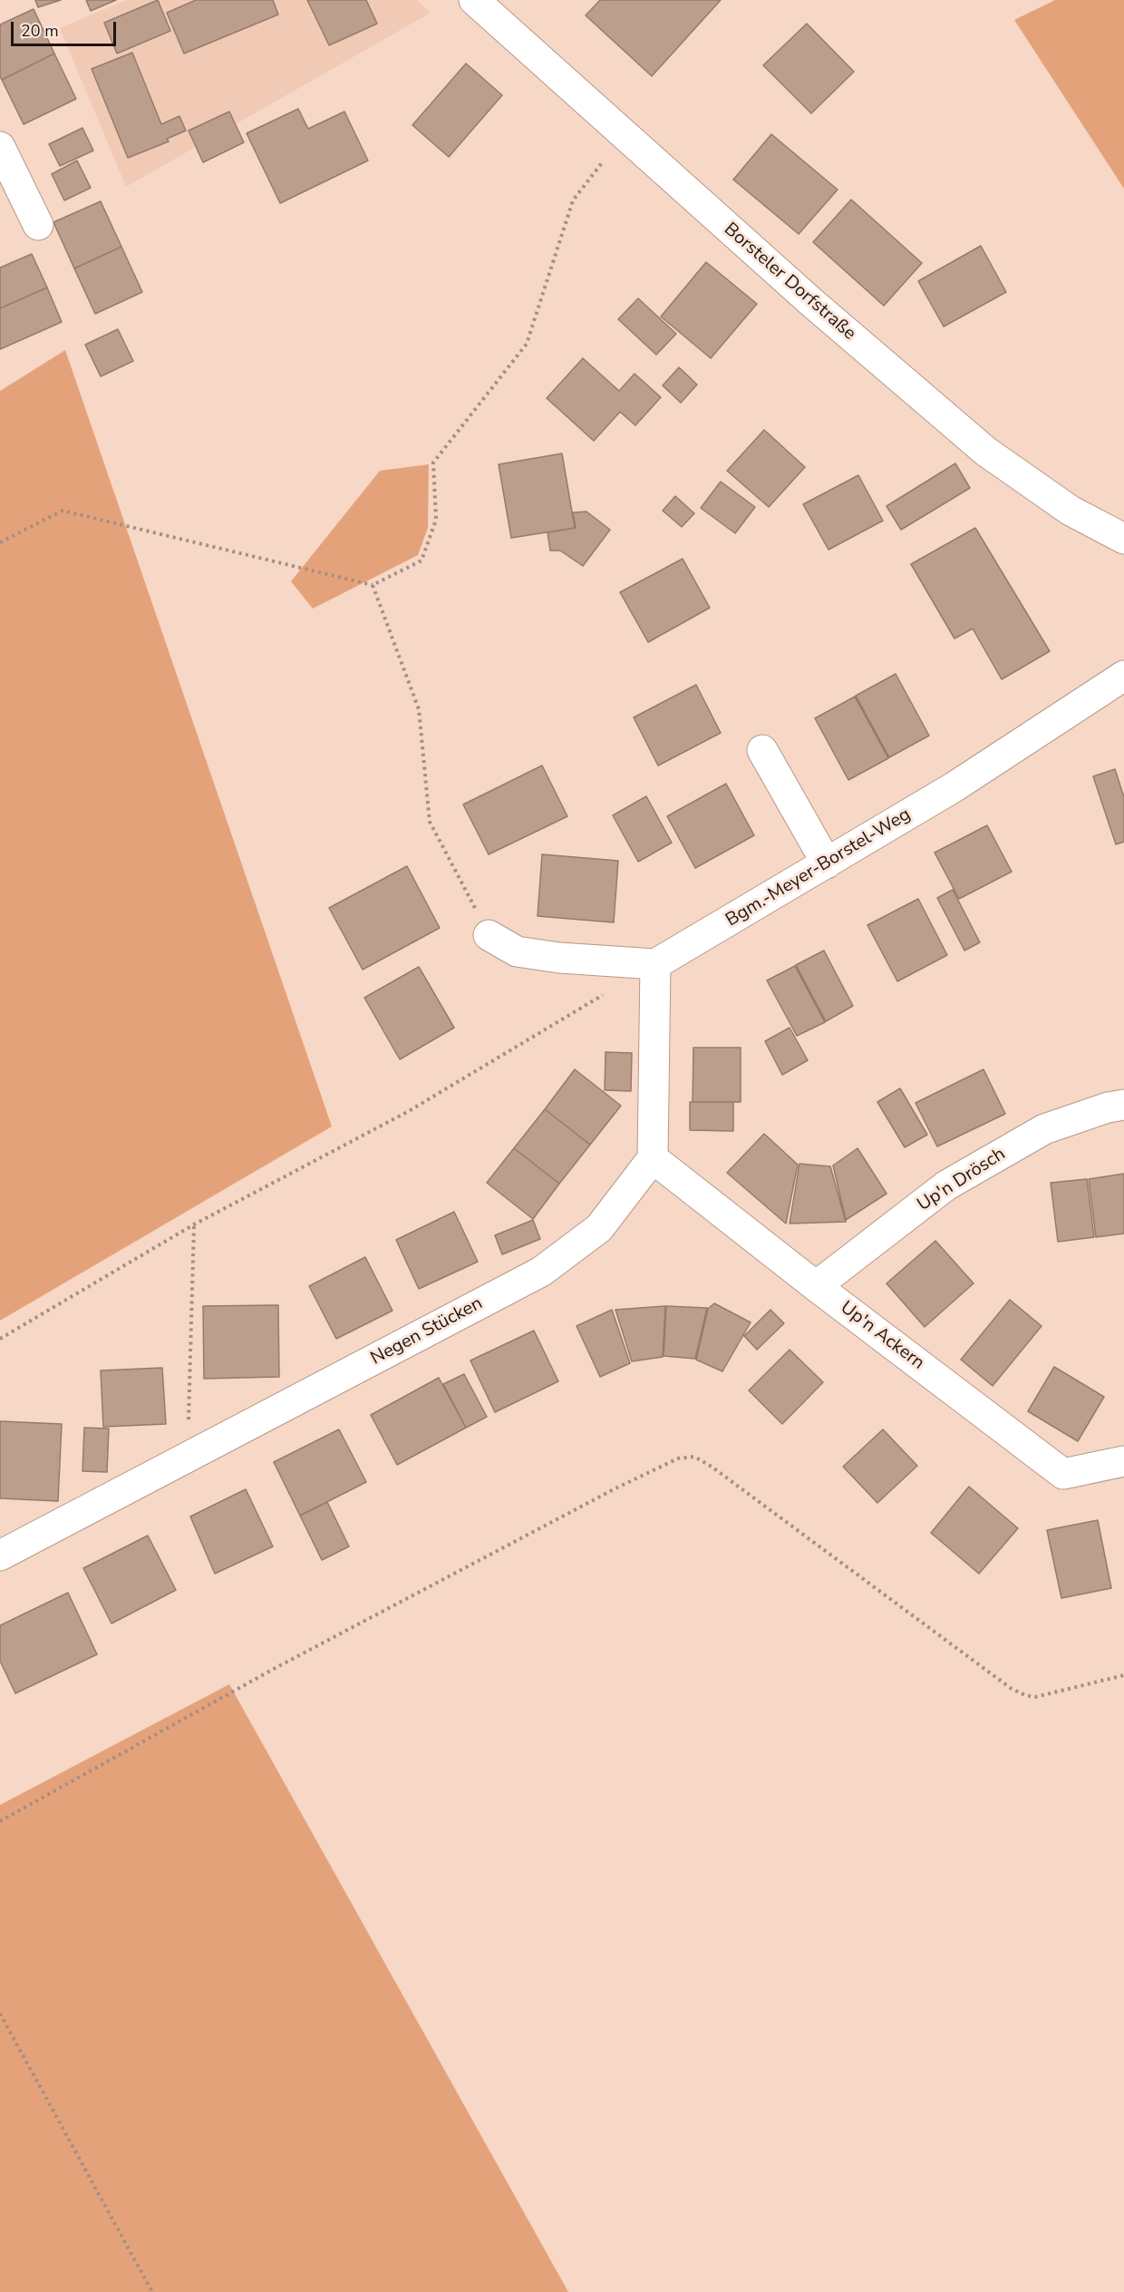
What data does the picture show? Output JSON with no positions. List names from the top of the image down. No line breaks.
{"streets":{"street":["Borsteler Dorfstraße","Bgm.-Meyer-Borstel-Weg","Up'n Drösch","Negen Stücken","Up'n Ackern"]},"crossings":[["Up'n Drösch","Up'n Ackern"],["Negen Stücken","Up'n Ackern"]],"scale_bar":"20 m"}
